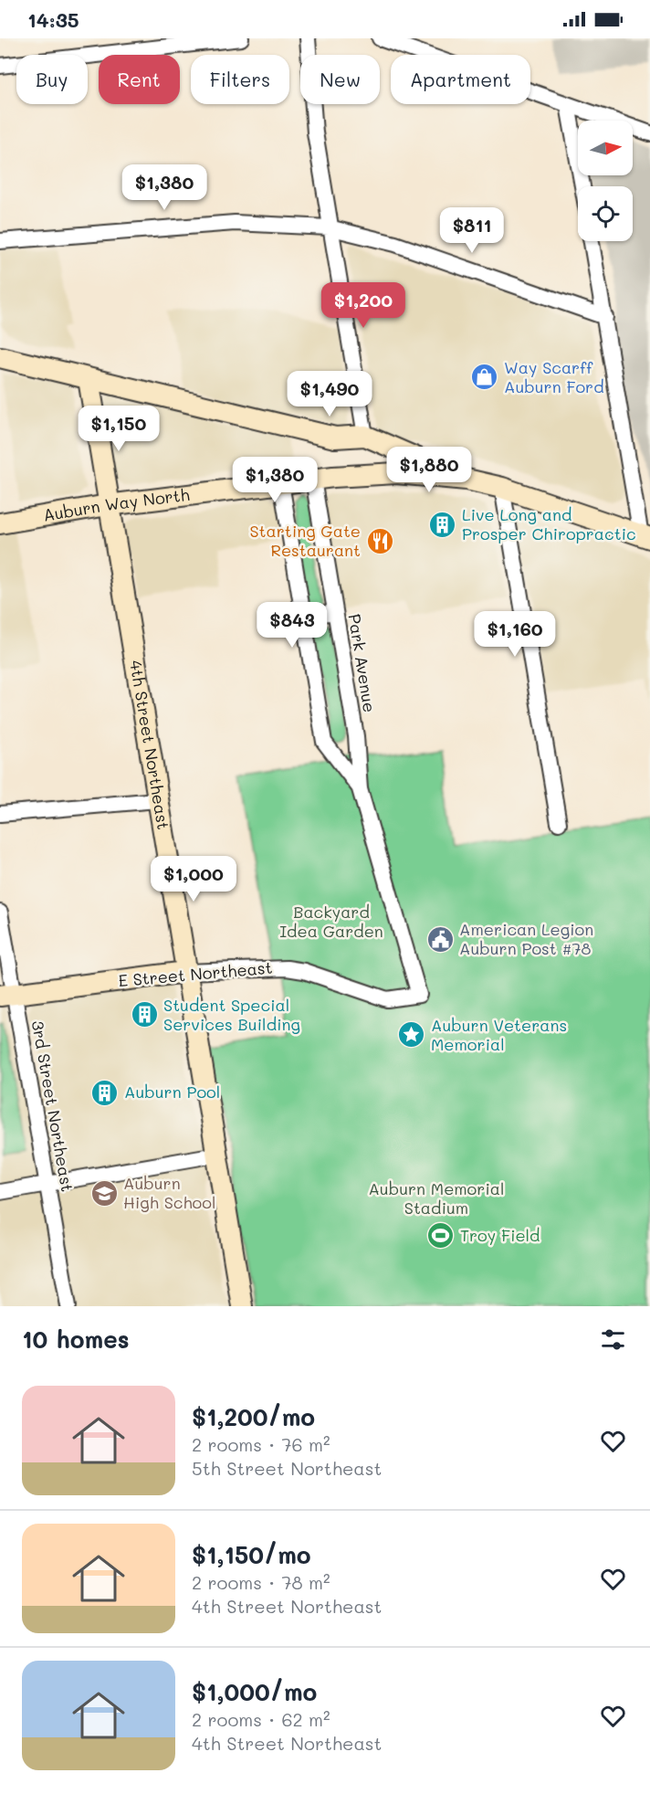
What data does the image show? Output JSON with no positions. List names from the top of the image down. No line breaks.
{"streets":{"main road":["Auburn Way North","4th Street Northeast","E Street Northeast"],"street":["Park Avenue","3rd Street Northeast"]},"crossings":[["Auburn Way North","Park Avenue"],["Auburn Way North","4th Street Northeast"],["Park Avenue","E Street Northeast"],["4th Street Northeast","E Street Northeast"],["E Street Northeast","3rd Street Northeast"]],"parks":["Backyard Idea Garden","Auburn Memorial Stadium"],"places":{"shop":["Way Scarff Auburn Ford"],"building":["Live Long and Prosper Chiropractic","Student Special Services Building","Auburn Pool"],"restaurant":["Starting Gate Restaurant"],"public building":["American Legion Auburn Post #78"],"place":["Auburn Veterans Memorial"],"school or university":["Auburn High School"],"sports":["Troy Field"]},"north":"right","page":{"status":"14:35","chip":["Buy","Rent","Filters","New","Apartment"],"price":["$1,380","$811","$1,200","$1,490","$1,150","$1,880","$1,380","$843","$1,160","$1,000"],"heading":"10 homes","list":[{"name":"$1,200/mo","note":"2 rooms · 76 m² · 5th Street Northeast"},{"name":"$1,150/mo","note":"2 rooms · 78 m² · 4th Street Northeast"},{"name":"$1,000/mo","note":"2 rooms · 62 m² · 4th Street Northeast"}]}}
